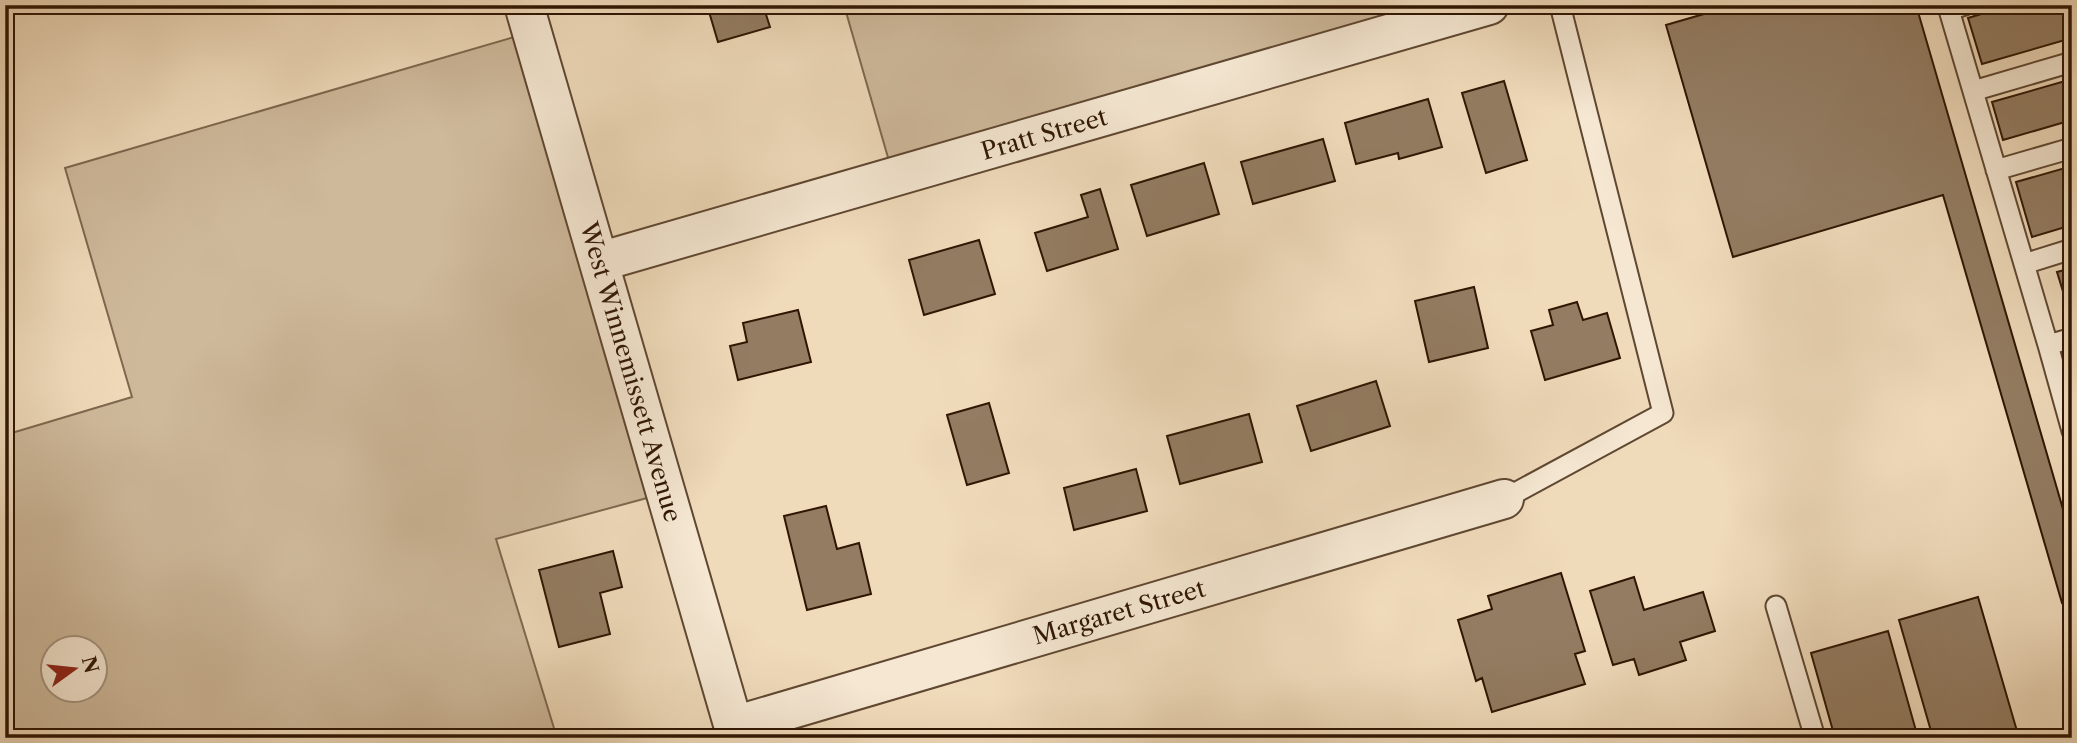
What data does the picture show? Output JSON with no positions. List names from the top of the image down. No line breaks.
{"streets":{"street":["Pratt Street","West Winnemissett Avenue","Margaret Street"]},"crossings":[["Pratt Street","West Winnemissett Avenue"],["West Winnemissett Avenue","Margaret Street"]],"north":"right"}
